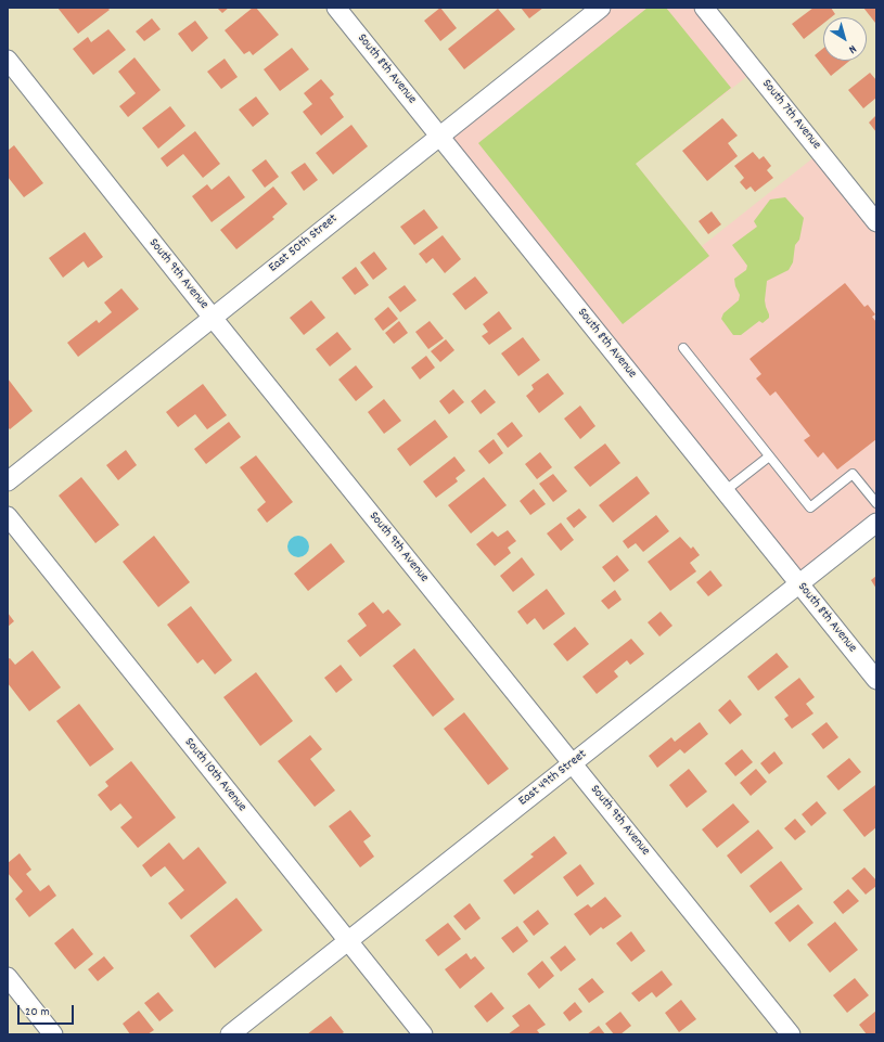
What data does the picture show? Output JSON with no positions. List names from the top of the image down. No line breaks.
{"streets":{"street":["South 8th Avenue","South 7th Avenue","East 50th Street","South 9th Avenue","South 10th Avenue","East 49th Street"]},"crossings":[["South 8th Avenue","East 50th Street"],["South 8th Avenue","East 49th Street"],["East 50th Street","South 9th Avenue"],["South 9th Avenue","East 49th Street"],["South 10th Avenue","East 49th Street"]],"scale_bar":"20 m","north":"bottom right"}
